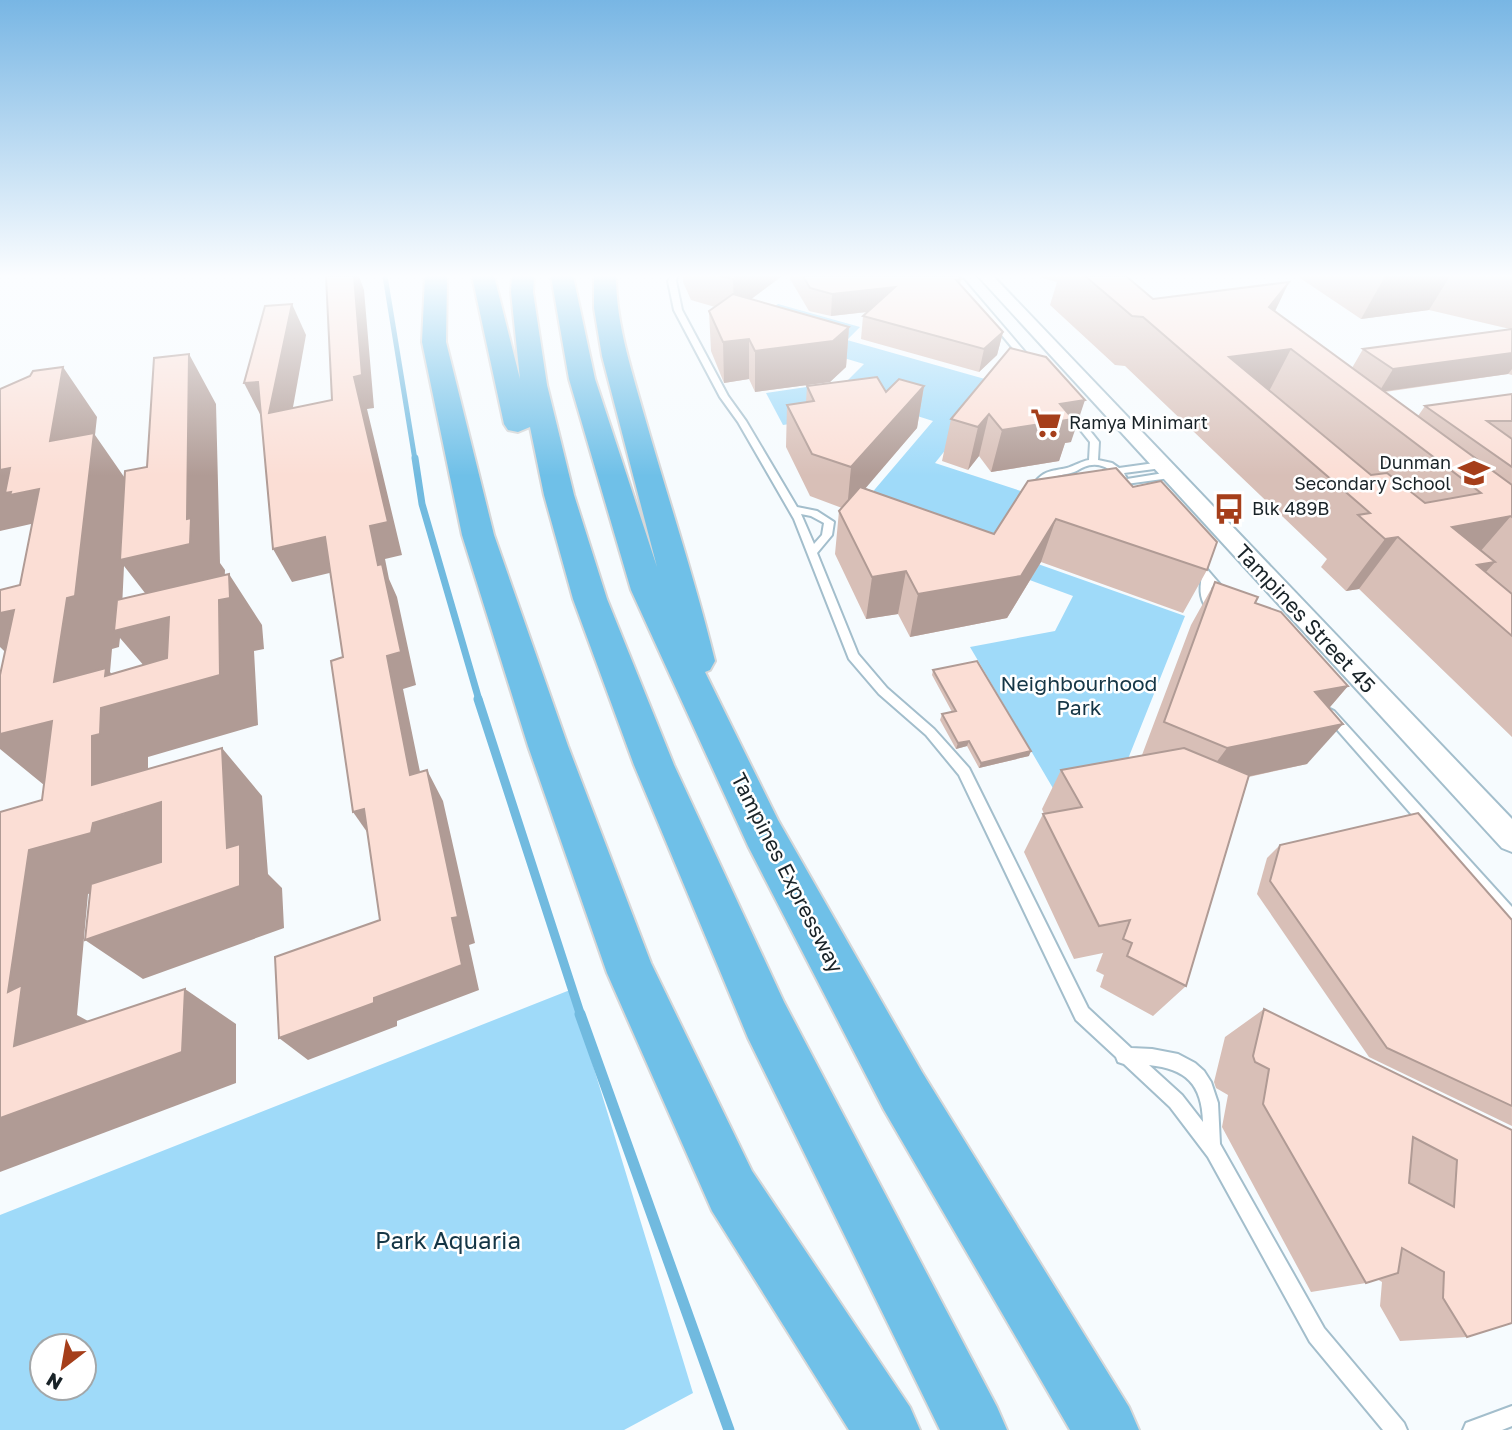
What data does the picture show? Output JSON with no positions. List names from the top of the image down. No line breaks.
{"streets":{"highway":["Tampines Expressway"],"street":["Tampines Street 45"]},"parks":["Neighbourhood Park","Park Aquaria"],"places":{"supermarket":["Ramya Minimart"],"school or university":["Dunman Secondary School"],"bus stop":["Blk 489B"]},"north":"bottom left"}
